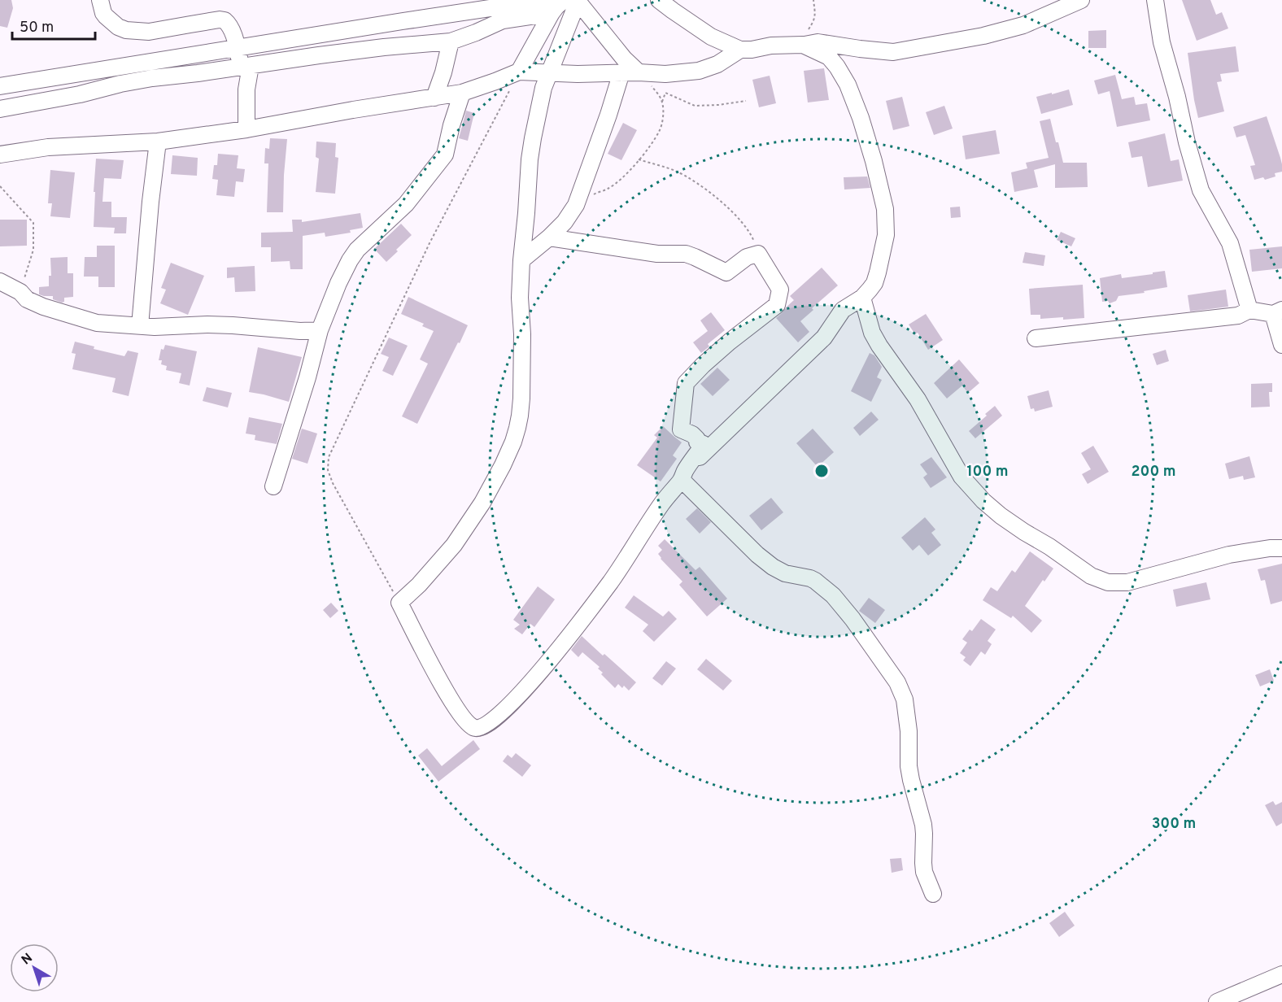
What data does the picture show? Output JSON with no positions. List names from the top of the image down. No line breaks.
{"scale_bar":"50 m","north":"top left","rings":["100 m","200 m","300 m"]}
